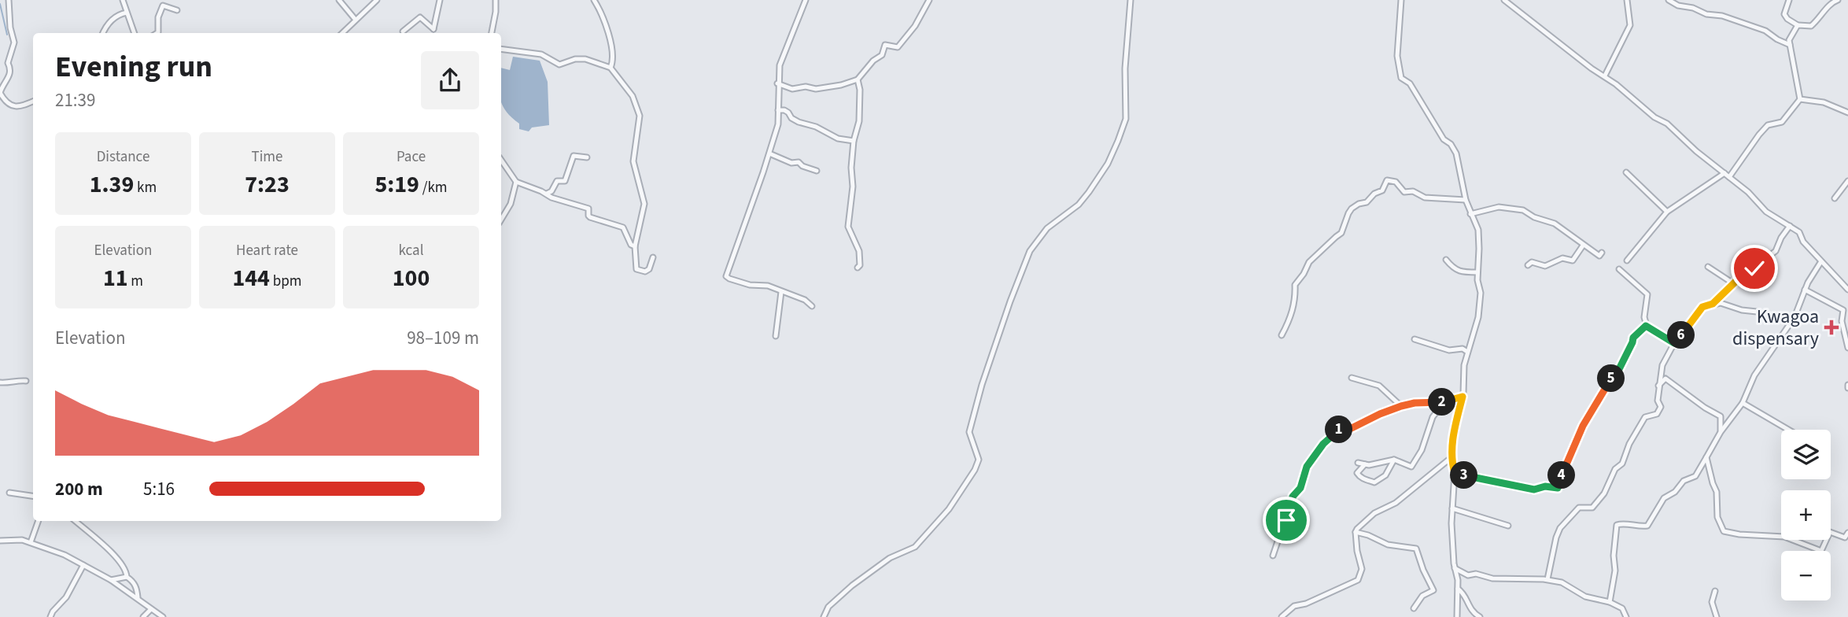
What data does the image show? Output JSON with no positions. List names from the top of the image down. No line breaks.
{"places":{"health":["Kwagoa dispensary"]},"page":{"heading":["Evening run","21:39"],"stats":[["Distance","1.39 km"],["Time","7:23"],["Pace","5:19 /km"],["Elevation","11 m"],["Heart rate","144 bpm"],["kcal","100"]],"chart":["Elevation","98–109 m"],"pins":["6","5","2","1","3","4"],"map_buttons":["+","−"],"list":[{"name":"200 m","note":"5:16"}]}}
